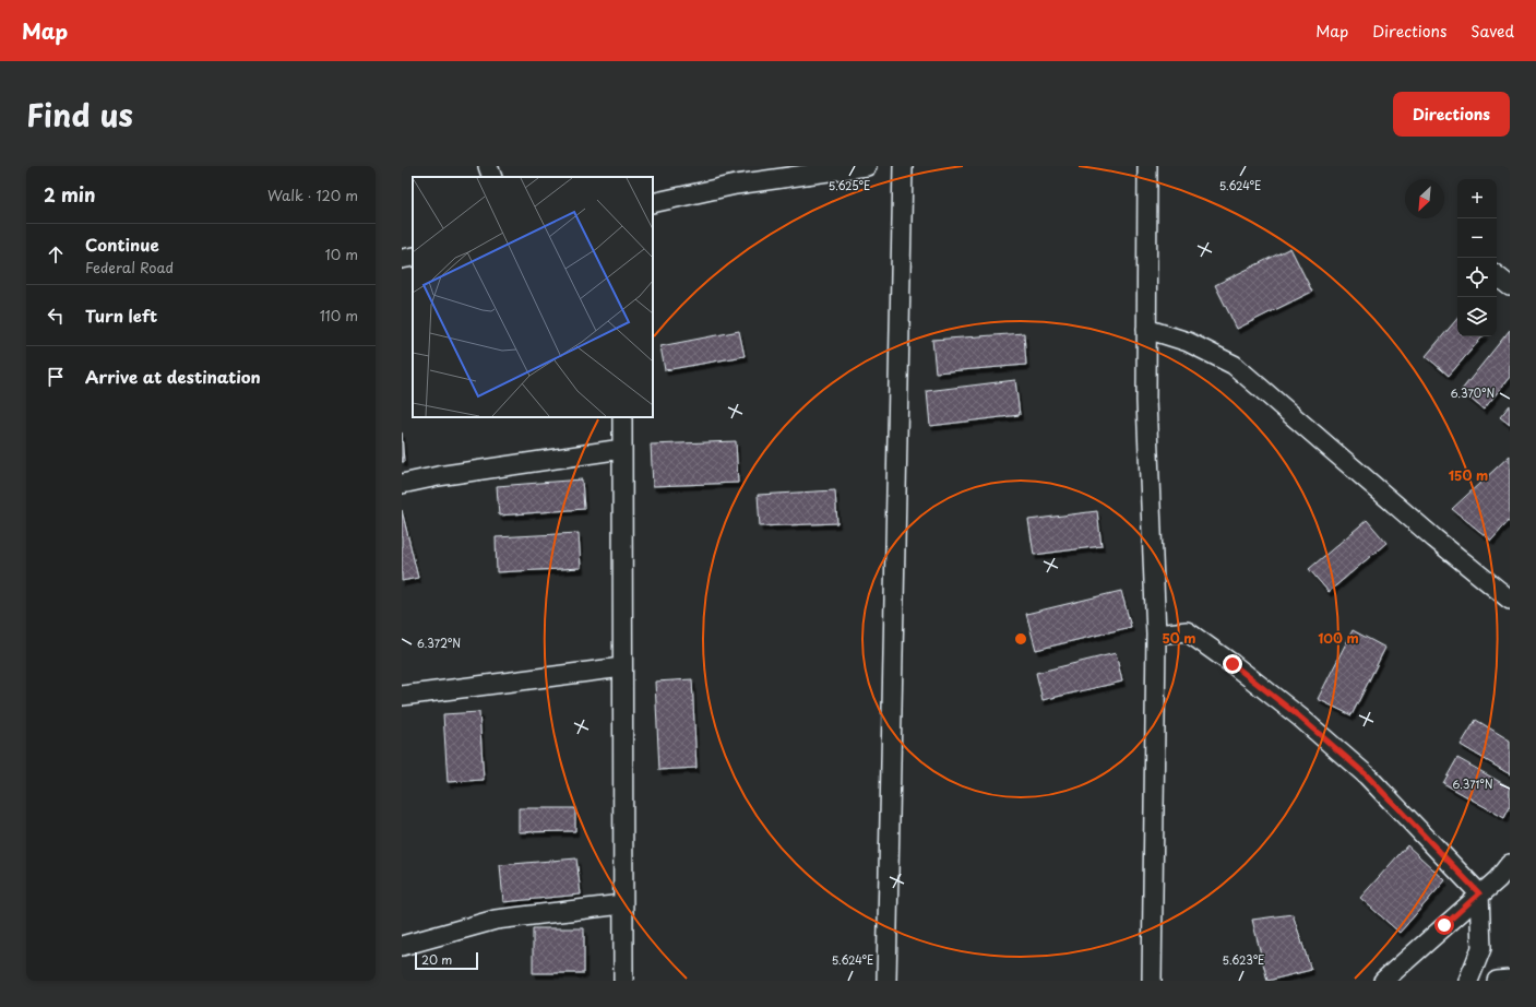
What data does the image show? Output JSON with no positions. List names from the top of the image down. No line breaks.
{"scale_bar":"20 m","north":"bottom left","page":{"header":"Map","nav":["Map","Directions","Saved"],"title":"Find us","buttons":"Directions","heading":["2 min","Walk · 120 m"],"map_buttons":["+","−"],"list":[["Continue","Federal Road","10 m"],["Turn left","110 m"],"Arrive at destination"],"scale":"20 m"},"coordinates":["5.625°E","5.624°E","6.370°N","6.372°N","6.371°N","5.623°E"],"rings":["150 m","50 m","100 m"]}
